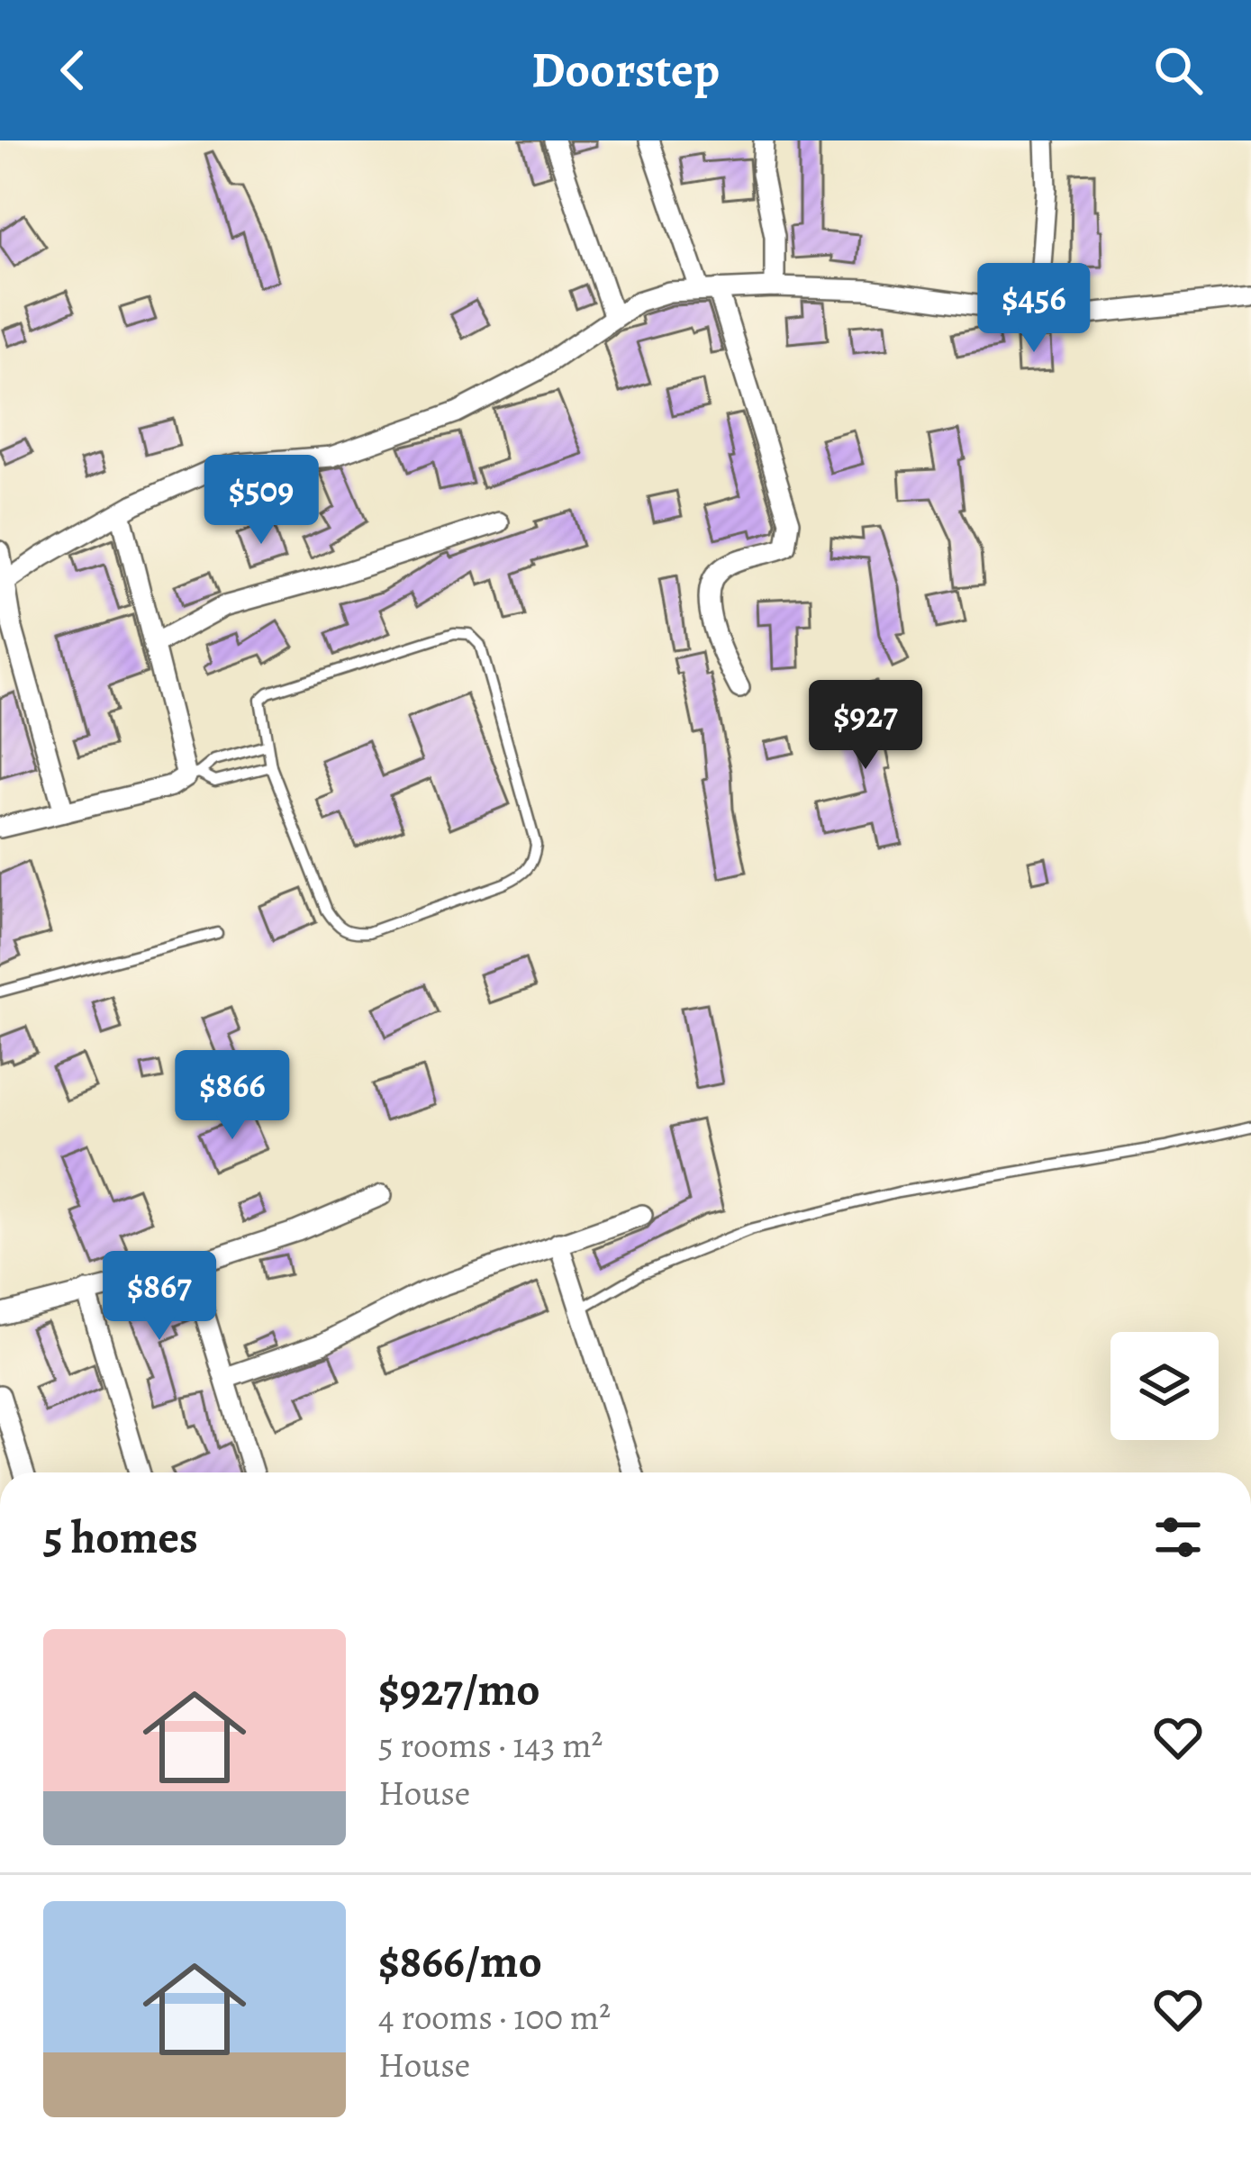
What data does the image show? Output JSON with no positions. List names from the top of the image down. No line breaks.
{"page":{"header":"Doorstep","price":["$456","$509","$927","$866","$867"],"heading":"5 homes","list":[{"name":"$927/mo","note":"5 rooms · 143 m² · House"},{"name":"$866/mo","note":"4 rooms · 100 m² · House"}]}}
